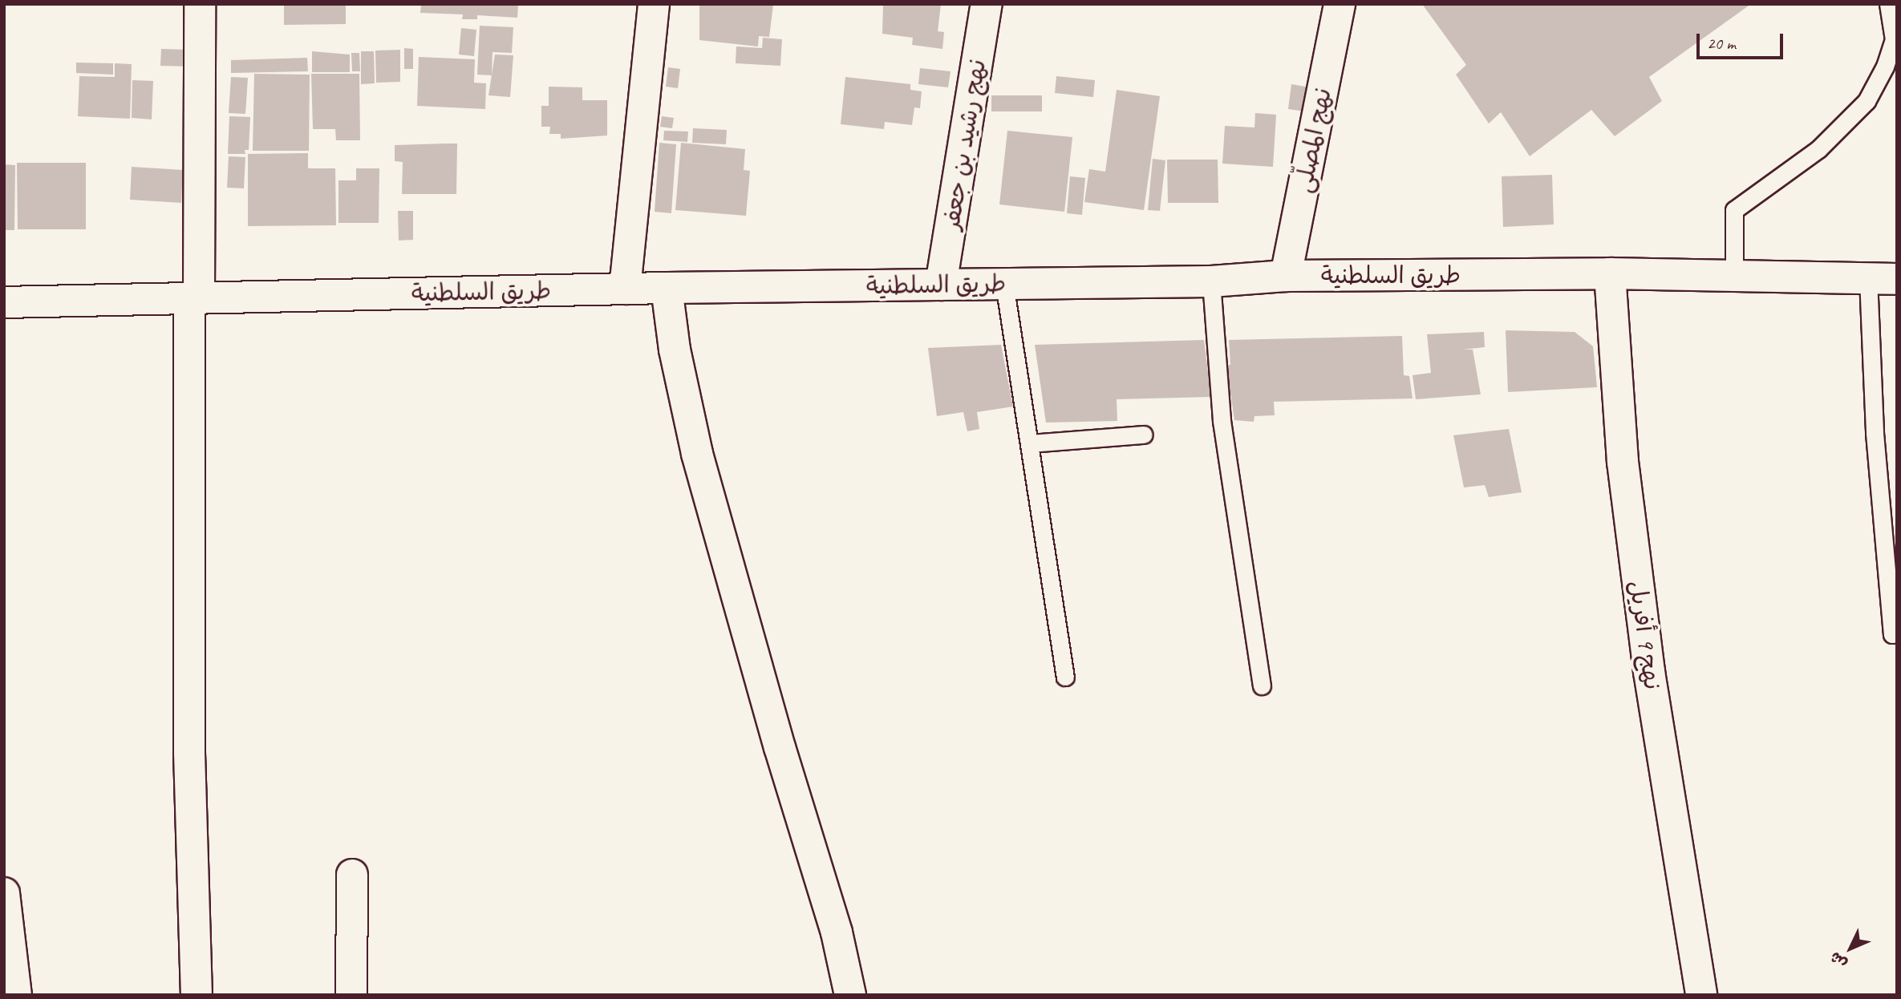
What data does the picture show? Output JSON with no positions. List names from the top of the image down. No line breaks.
{"streets":{"street":["نهج المصلّى","نهج رشيد بن جعفر","طريق السلطنية","نهج 9 أفريل"]},"crossings":[["نهج المصلّى","طريق السلطنية"],["نهج رشيد بن جعفر","طريق السلطنية"],["طريق السلطنية","نهج 9 أفريل"]],"scale_bar":"20 m","north":"bottom left"}
